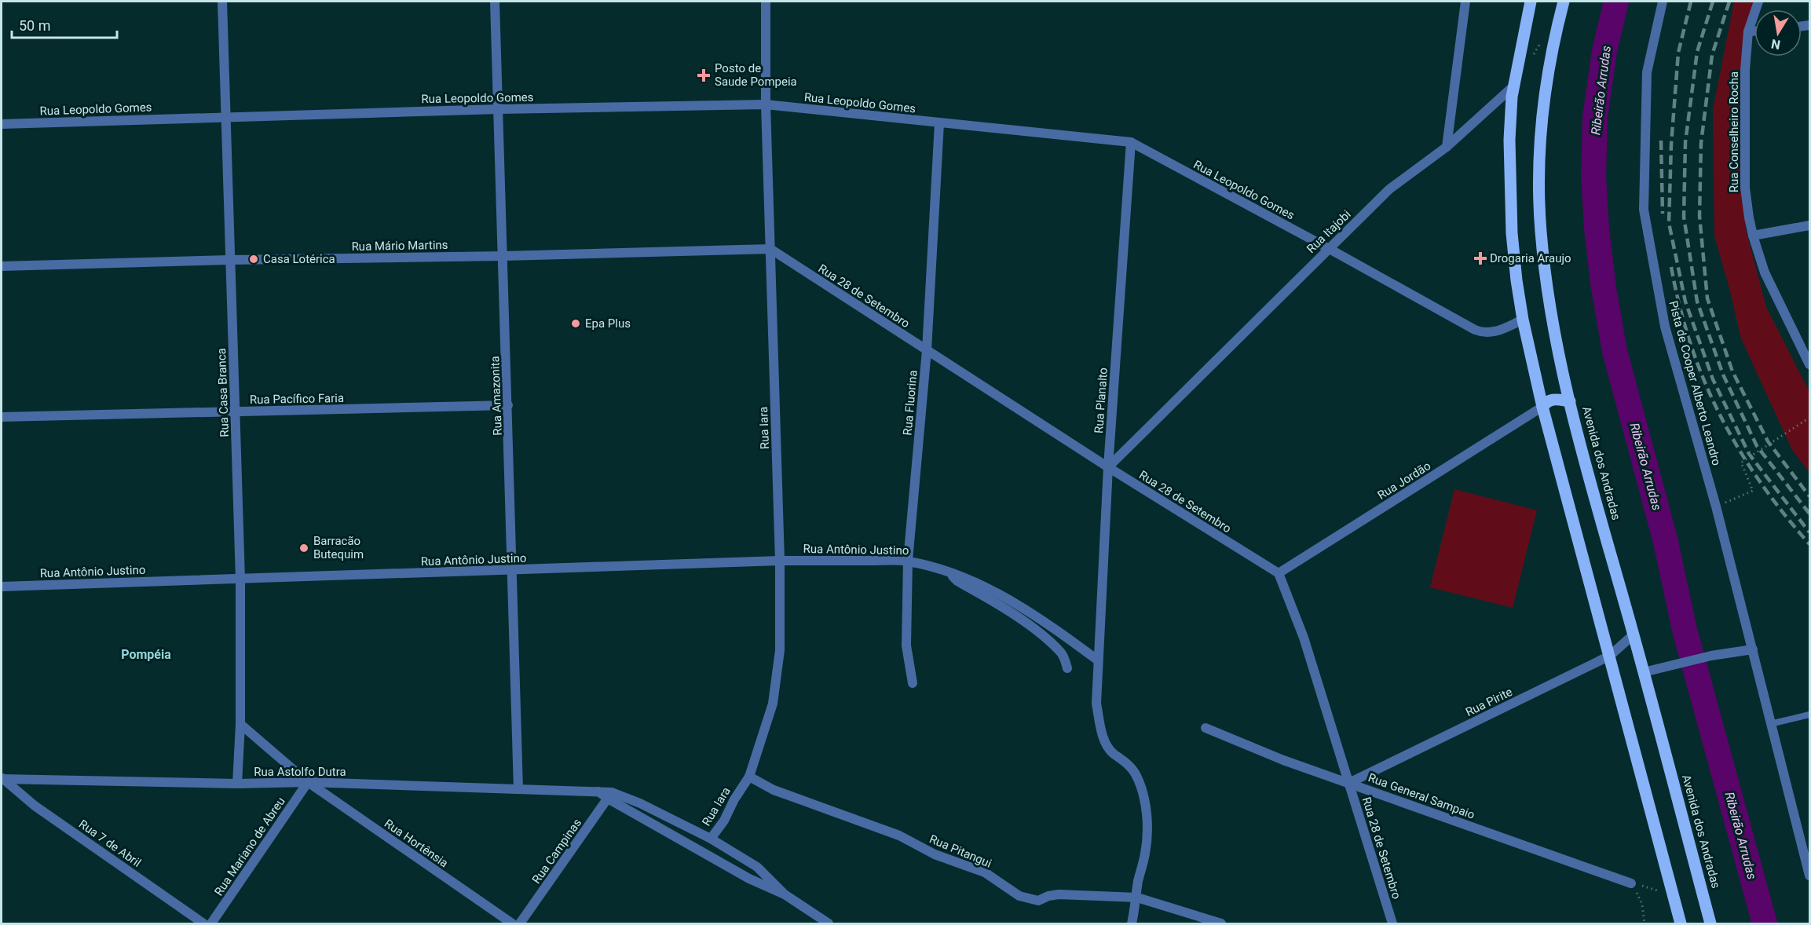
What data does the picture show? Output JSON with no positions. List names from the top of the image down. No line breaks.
{"streets":{"main road":["Avenida dos Andradas"],"street":["Rua Leopoldo Gomes","Rua Conselheiro Rocha","Rua Itajobi","Rua Mário Martins","Rua 28 de Setembro","Pista de Cooper Alberto Leandro","Rua Casa Branca","Rua Amazonita","Rua Pacífico Faria","Rua Planalto","Rua Fluorina","Rua Iara","Rua Jordão","Rua Antônio Justino","Rua Pirite","Rua Astolfo Dutra","Rua General Sampaio","Rua 7 de Abril","Rua Hortênsia","Rua Mariano de Abreu","Rua Campinas","Rua Pitangui"]},"crossings":[["Rua Leopoldo Gomes","Rua Itajobi"],["Rua Leopoldo Gomes","Rua Casa Branca"],["Rua Leopoldo Gomes","Rua Amazonita"],["Rua Leopoldo Gomes","Rua Planalto"],["Rua Leopoldo Gomes","Rua Fluorina"],["Rua Leopoldo Gomes","Rua Iara"],["Rua Itajobi","Rua 28 de Setembro"],["Rua Itajobi","Rua Planalto"],["Rua Mário Martins","Rua 28 de Setembro"],["Rua Mário Martins","Rua Casa Branca"],["Rua Mário Martins","Rua Amazonita"],["Rua Mário Martins","Rua Iara"],["Rua 28 de Setembro","Rua Planalto"],["Rua 28 de Setembro","Rua Fluorina"],["Rua 28 de Setembro","Rua Iara"],["Rua 28 de Setembro","Rua Jordão"],["Rua 28 de Setembro","Rua Pirite"],["Rua 28 de Setembro","Rua General Sampaio"],["Rua Casa Branca","Rua Pacífico Faria"],["Rua Casa Branca","Rua Antônio Justino"],["Rua Casa Branca","Rua Astolfo Dutra"],["Rua Casa Branca","Rua Hortênsia"],["Rua Amazonita","Rua Pacífico Faria"],["Rua Amazonita","Rua Antônio Justino"],["Rua Amazonita","Rua Astolfo Dutra"],["Rua Planalto","Rua Antônio Justino"],["Rua Fluorina","Rua Antônio Justino"],["Rua Iara","Rua Antônio Justino"],["Rua Iara","Rua Pitangui"],["Avenida dos Andradas","Rua Pirite"],["Rua Pirite","Rua General Sampaio"],["Rua Astolfo Dutra","Rua 7 de Abril"],["Rua Astolfo Dutra","Rua Hortênsia"],["Rua Astolfo Dutra","Rua Mariano de Abreu"],["Rua Astolfo Dutra","Rua Campinas"],["Rua Hortênsia","Rua Mariano de Abreu"]],"districts":["Pompéia"],"water":["Ribeirão Arrudas"],"places":{"health":["Posto de Saude Pompeia","Drogaria Araujo"],"other":["Casa Lotérica","Epa Plus","Barracão Butequim"]},"scale_bar":"50 m","north":"bottom"}
